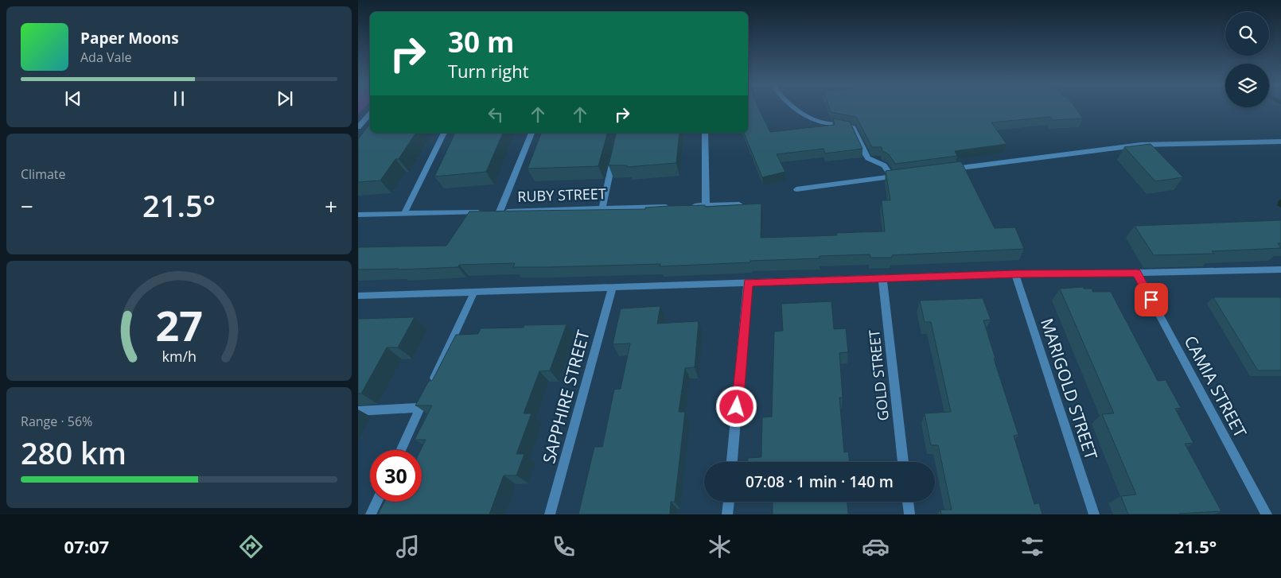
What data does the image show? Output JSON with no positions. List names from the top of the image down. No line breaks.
{"streets":{"street":["RUBY STREET","GOLD STREET","CAMIA STREET","MARIGOLD STREET","SAPPHIRE STREET"]},"page":{"turn":["30 m","Turn right"],"song":["Paper Moons","Ada Vale"],"tile":["Climate",["Range · 56%","280 km"]],"heat":["−","21.5°","+"],"limit":"30","trip":"07:08 · 1 min · 140 m","tabs":["07:07","21.5°"],"gauge":["27","km/h"]}}
